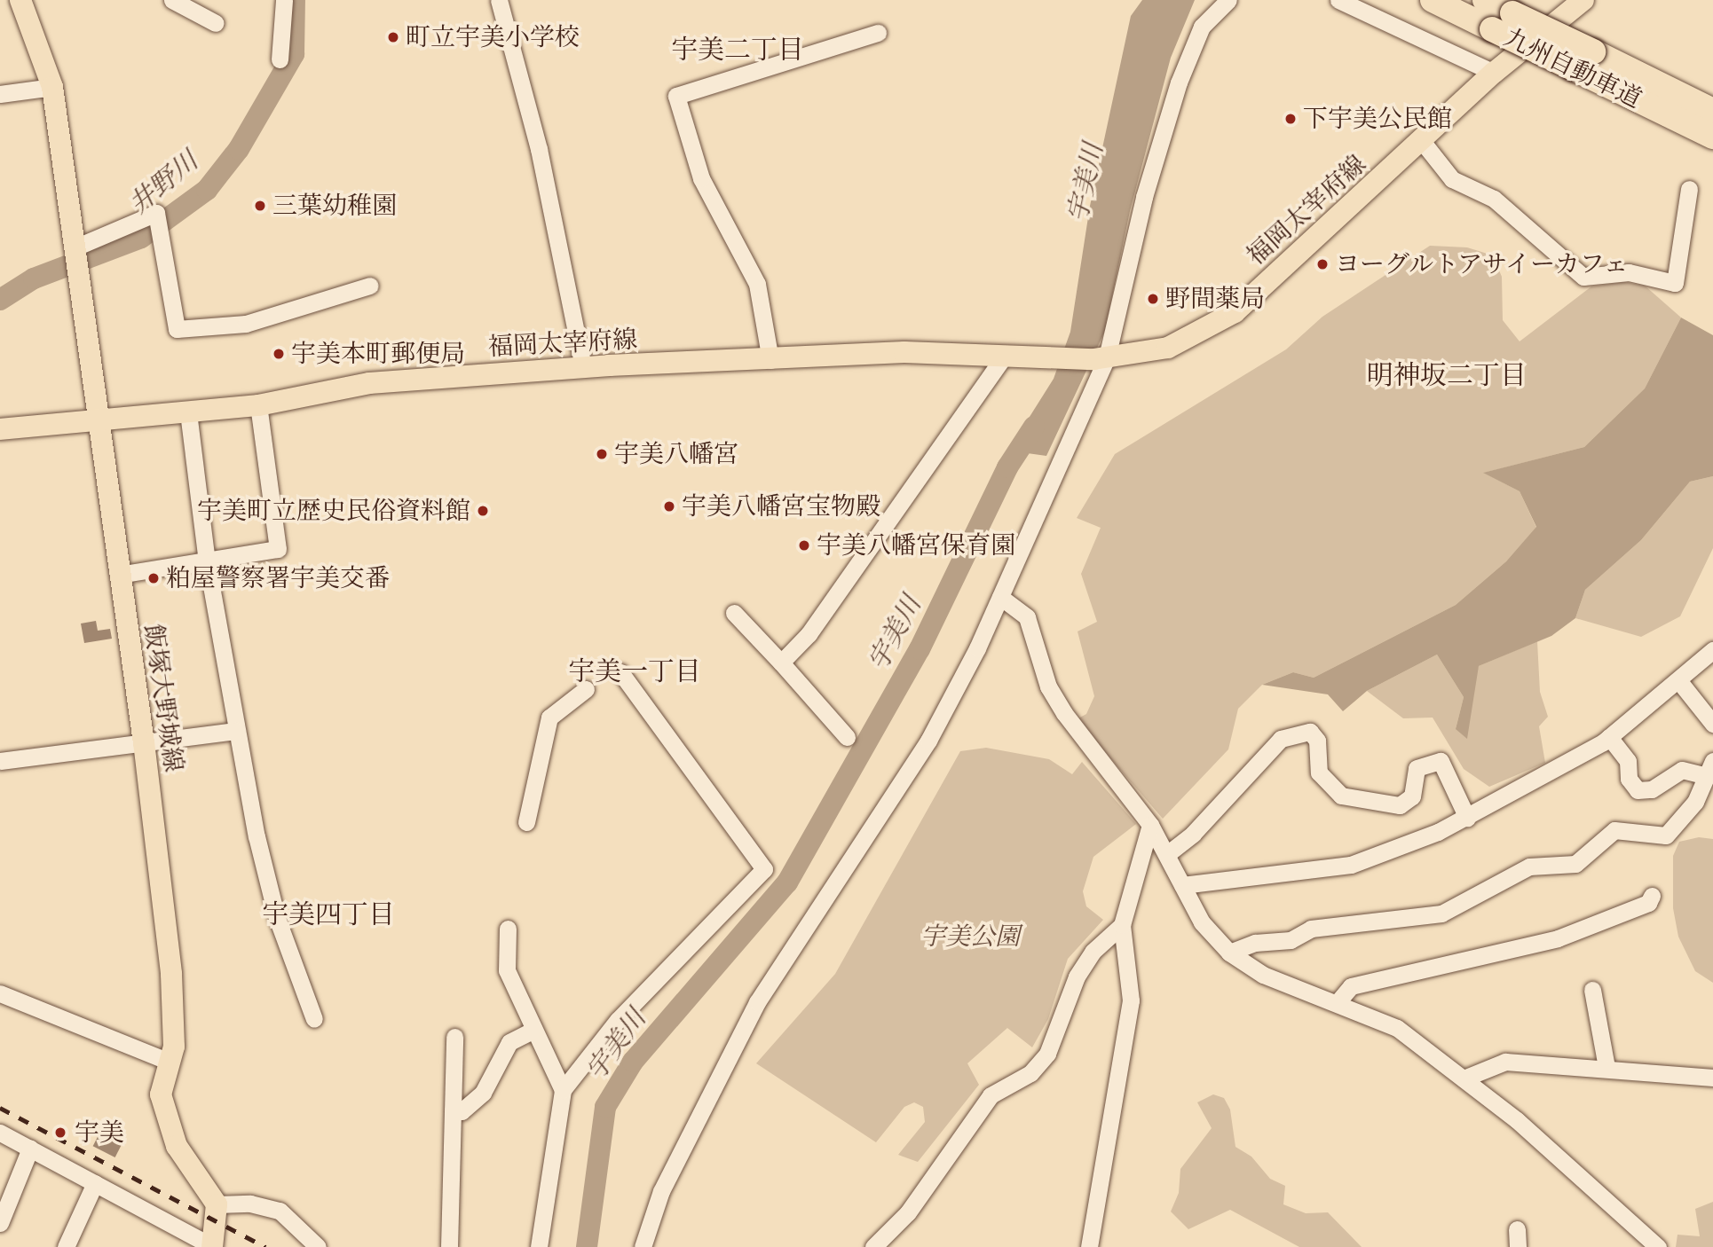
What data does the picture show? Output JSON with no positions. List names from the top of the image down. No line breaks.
{"streets":{"highway":["九州自動車道"],"main road":["福岡太宰府線","飯塚大野城線"]},"crossings":[["福岡太宰府線","飯塚大野城線"]],"districts":["宇美二丁目","明神坂二丁目","宇美一丁目","宇美四丁目"],"water":["井野川","宇美川"],"parks":["宇美公園"],"places":["町立宇美小学校","下宇美公民館","三葉幼稚園","ヨーグルトアサイーカフェ","野間薬局","宇美本町郵便局","宇美八幡宮","宇美八幡宮宝物殿","宇美町立歴史民俗資料館","宇美八幡宮保育園","粕屋警察署宇美交番","宇美"]}
